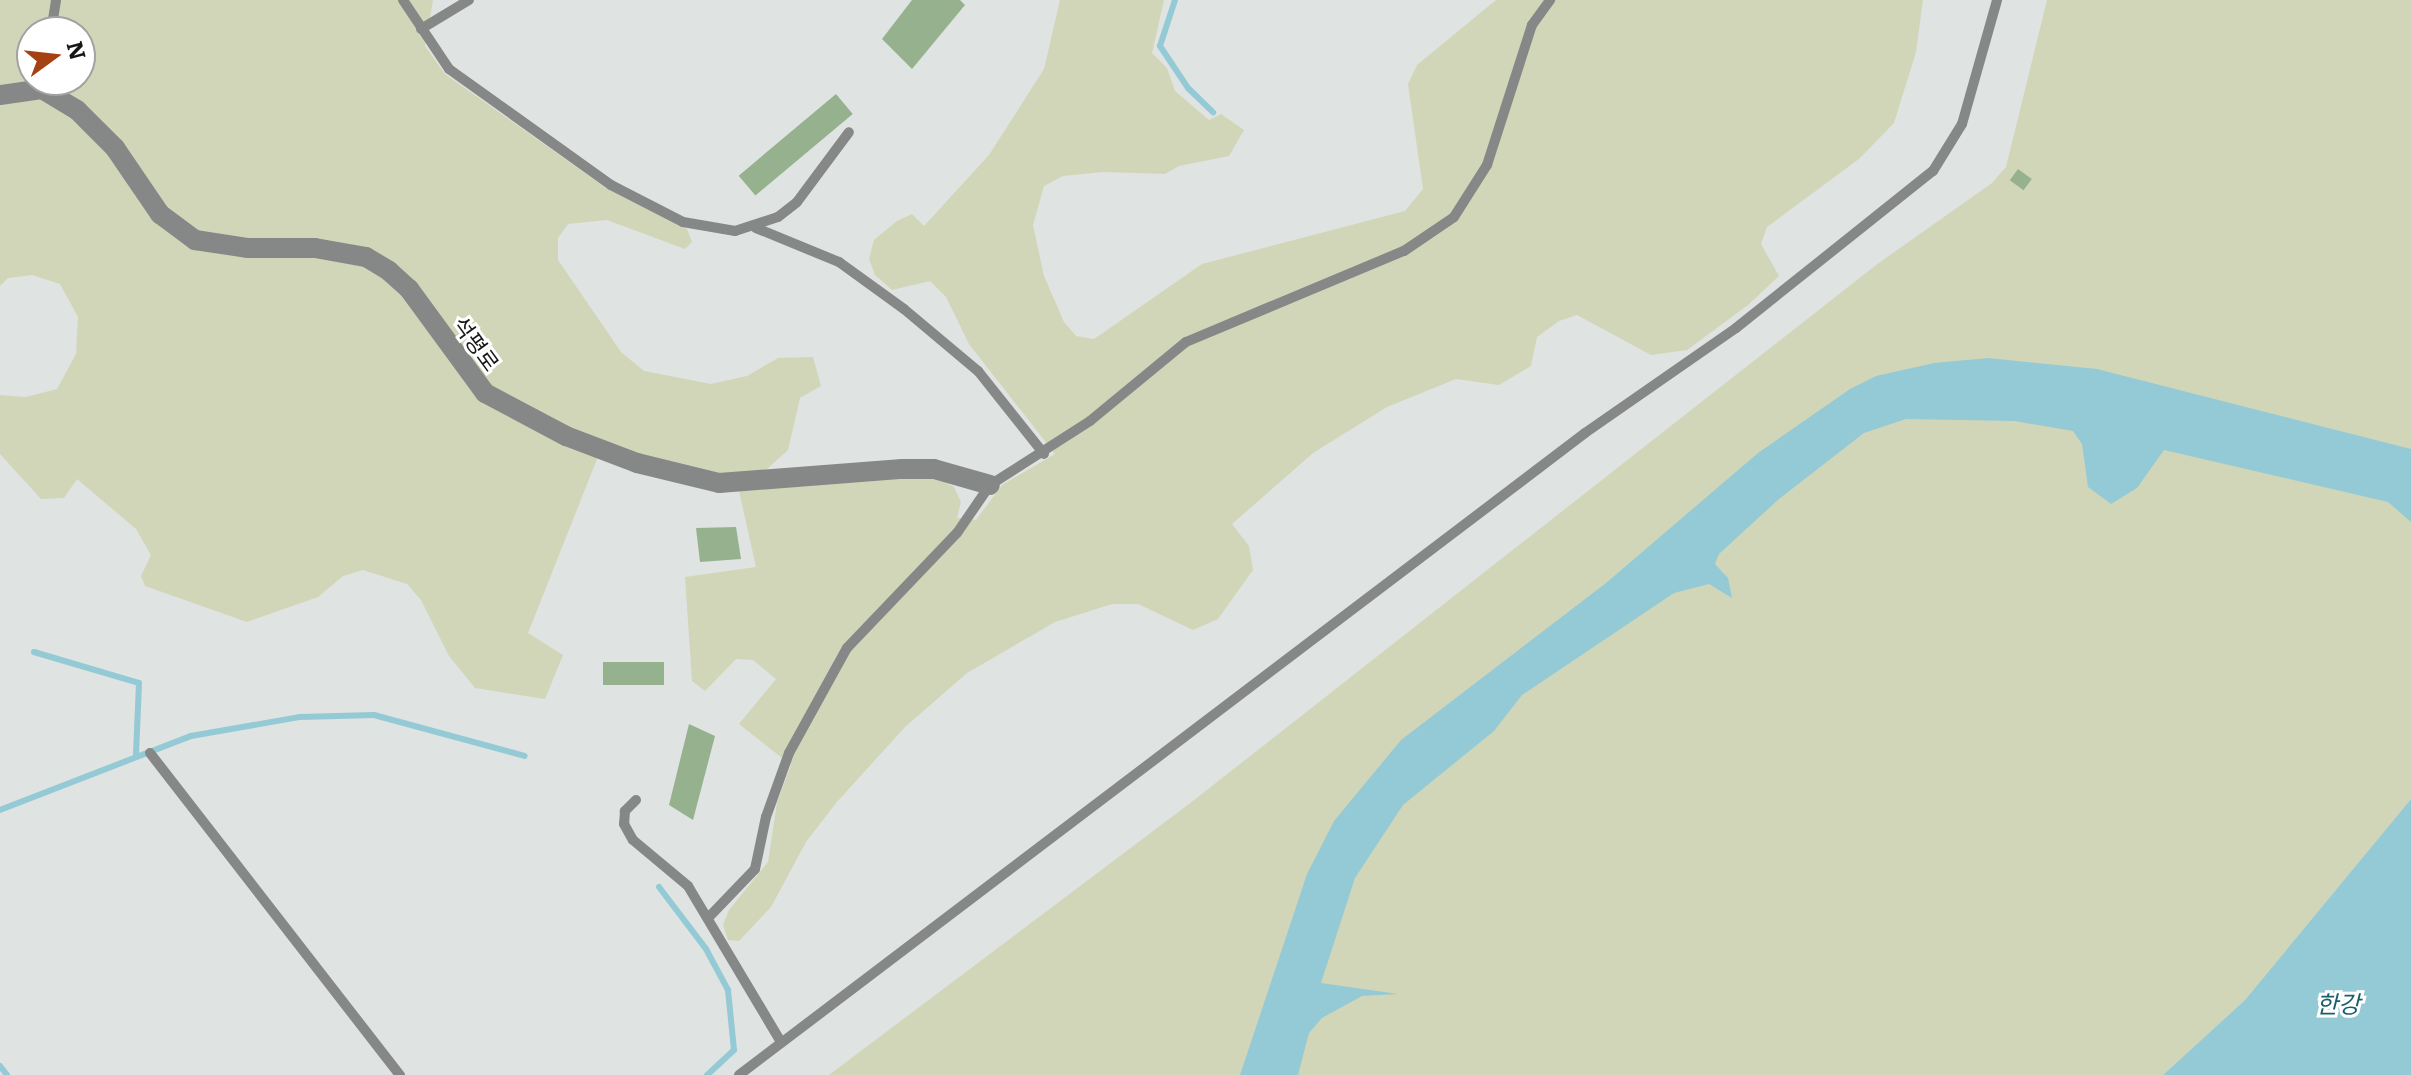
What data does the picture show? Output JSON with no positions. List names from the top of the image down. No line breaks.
{"streets":{"street":["석평로"]},"water":["한강"],"north":"right"}
